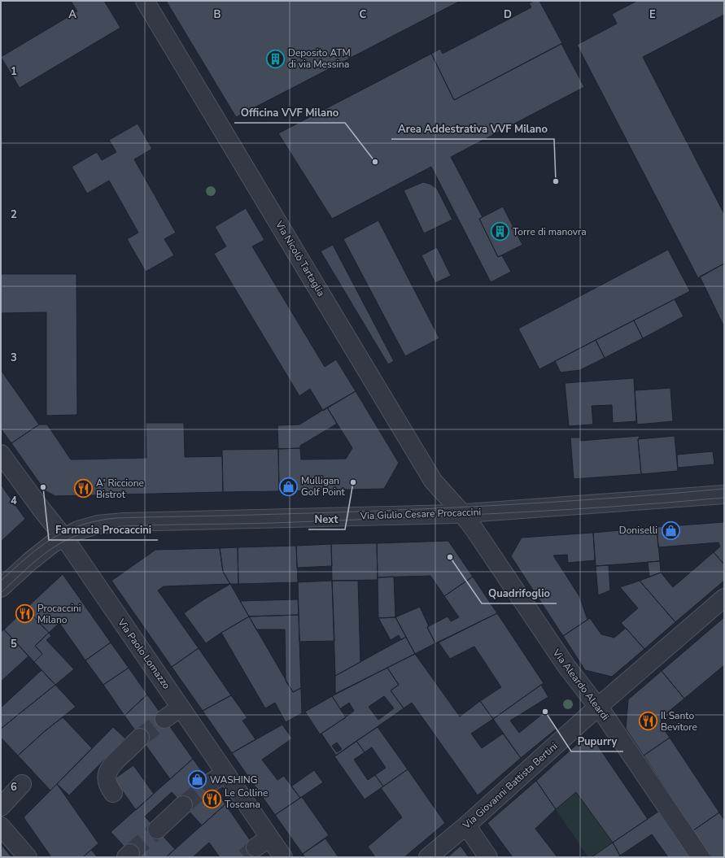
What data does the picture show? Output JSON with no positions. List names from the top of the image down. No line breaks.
{"streets":{"street":["Via Nicolò Tartaglia","Via Giulio Cesare Procaccini","Via Paolo Lomazzo","Via Aleardo Aleardi","Via Giovanni Battista Bertini"]},"crossings":[["Via Nicolò Tartaglia","Via Giulio Cesare Procaccini"],["Via Nicolò Tartaglia","Via Aleardo Aleardi"],["Via Giulio Cesare Procaccini","Via Paolo Lomazzo"],["Via Giulio Cesare Procaccini","Via Aleardo Aleardi"],["Via Aleardo Aleardi","Via Giovanni Battista Bertini"]],"places":{"building":["Deposito ATM di via Messina","Torre di manovra"],"other":["Officina VVF Milano","Area Addestrativa VVF Milano","Next","Farmacia Procaccini","Quadrifoglio","Pupurry"],"shop":["Mulligan Golf Point","Doniselli","WASHING"],"restaurant":["A' Riccione Bistrot","Procaccini Milano","Il Santo Bevitore","Le Colline Toscana"]},"grid":{"columns":["A","B","C","D","E"],"rows":["1","2","3","4","5","6"]}}
